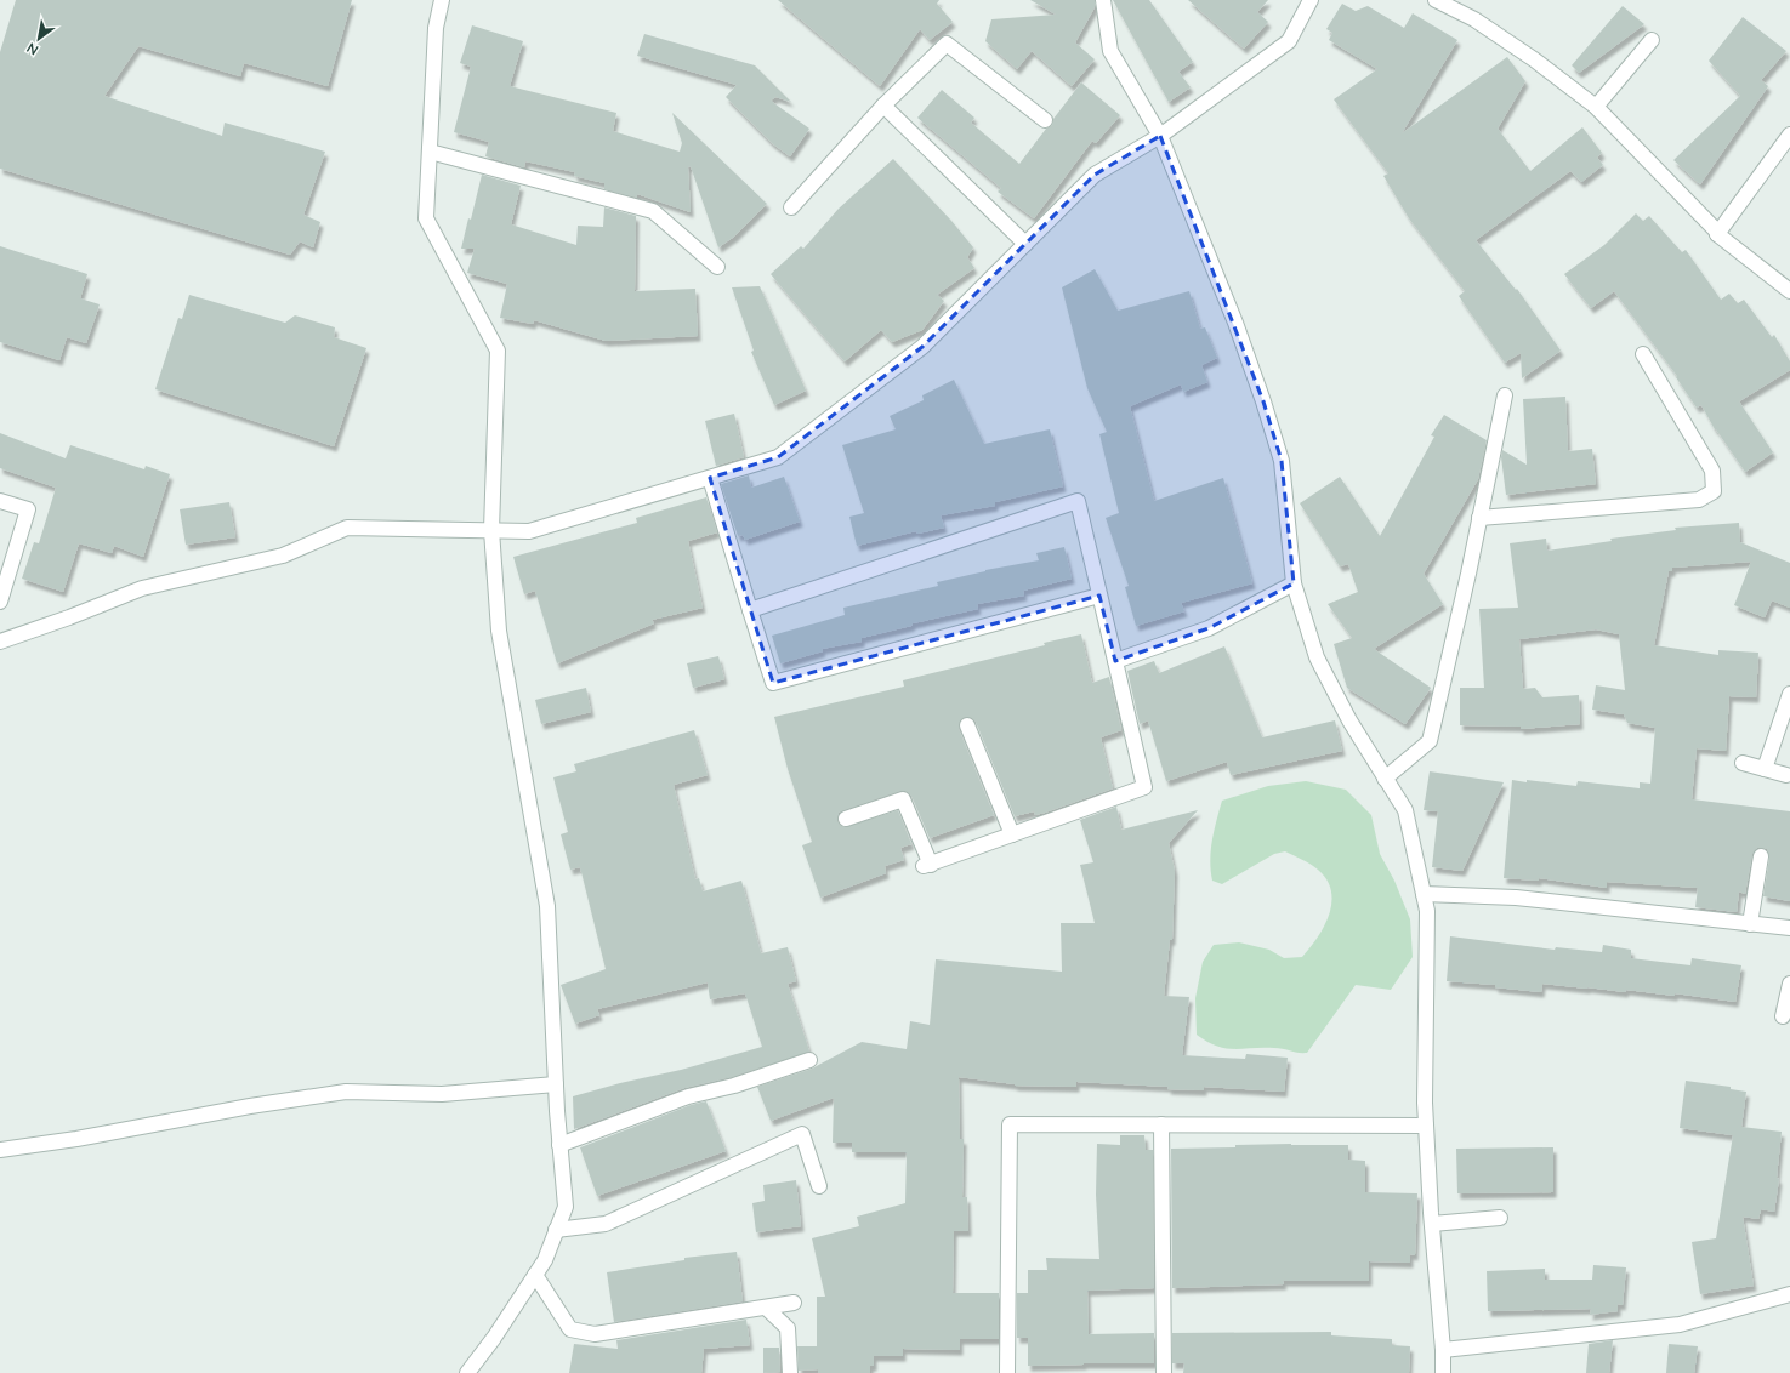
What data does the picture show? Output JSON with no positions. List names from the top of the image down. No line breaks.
{"north":"bottom left"}
